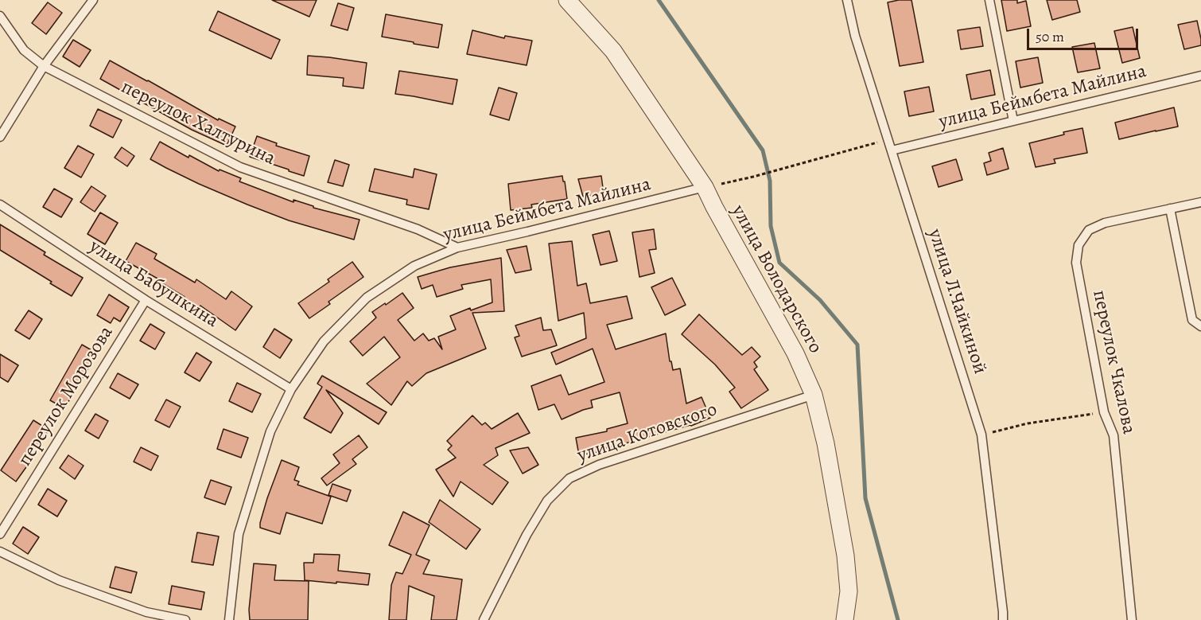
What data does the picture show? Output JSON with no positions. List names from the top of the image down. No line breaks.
{"streets":{"street":["улица Володарского"],"lane":["улица Беймбета Майлина","переулок Халтурина","улица Бабушкина","улица Л.Чайкиной","переулок Чкалова","переулок Морозова","улица Котовского"]},"crossings":[["улица Беймбета Майлина","переулок Халтурина"],["улица Беймбета Майлина","улица Володарского"],["улица Беймбета Майлина","улица Бабушкина"],["улица Беймбета Майлина","улица Л.Чайкиной"],["улица Володарского","улица Котовского"],["улица Бабушкина","переулок Морозова"]],"scale_bar":"50 m"}
